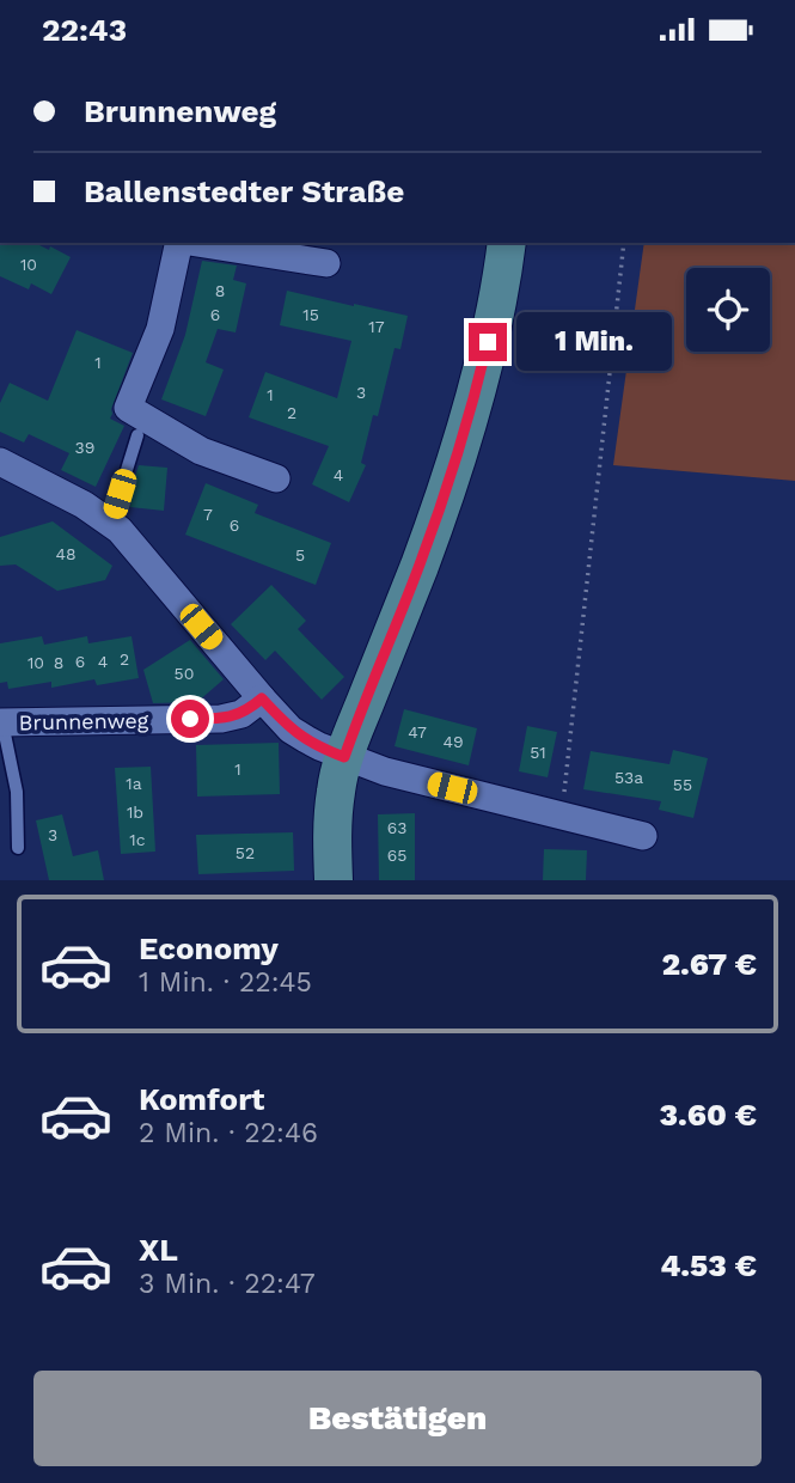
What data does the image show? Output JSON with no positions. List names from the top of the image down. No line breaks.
{"streets":{"street":["Brunnenweg"]},"house_numbers":["10","8","6","15","17","1","3","1","2","39","4","7","6","48","5","2","6","4","10","8","50","47","49","51","1","53a","1a","55","1b","63","3","1c","52","65"],"page":{"status":"22:43","banner":["Brunnenweg","Ballenstedter Straße"],"bubble":"1 Min.","list":[{"name":"Economy","note":"1 Min. · 22:45","value":"2.67 €"},{"name":"Komfort","note":"2 Min. · 22:46","value":"3.60 €"},{"name":"XL","note":"3 Min. · 22:47","value":"4.53 €"}],"buttons":"Bestätigen"}}
